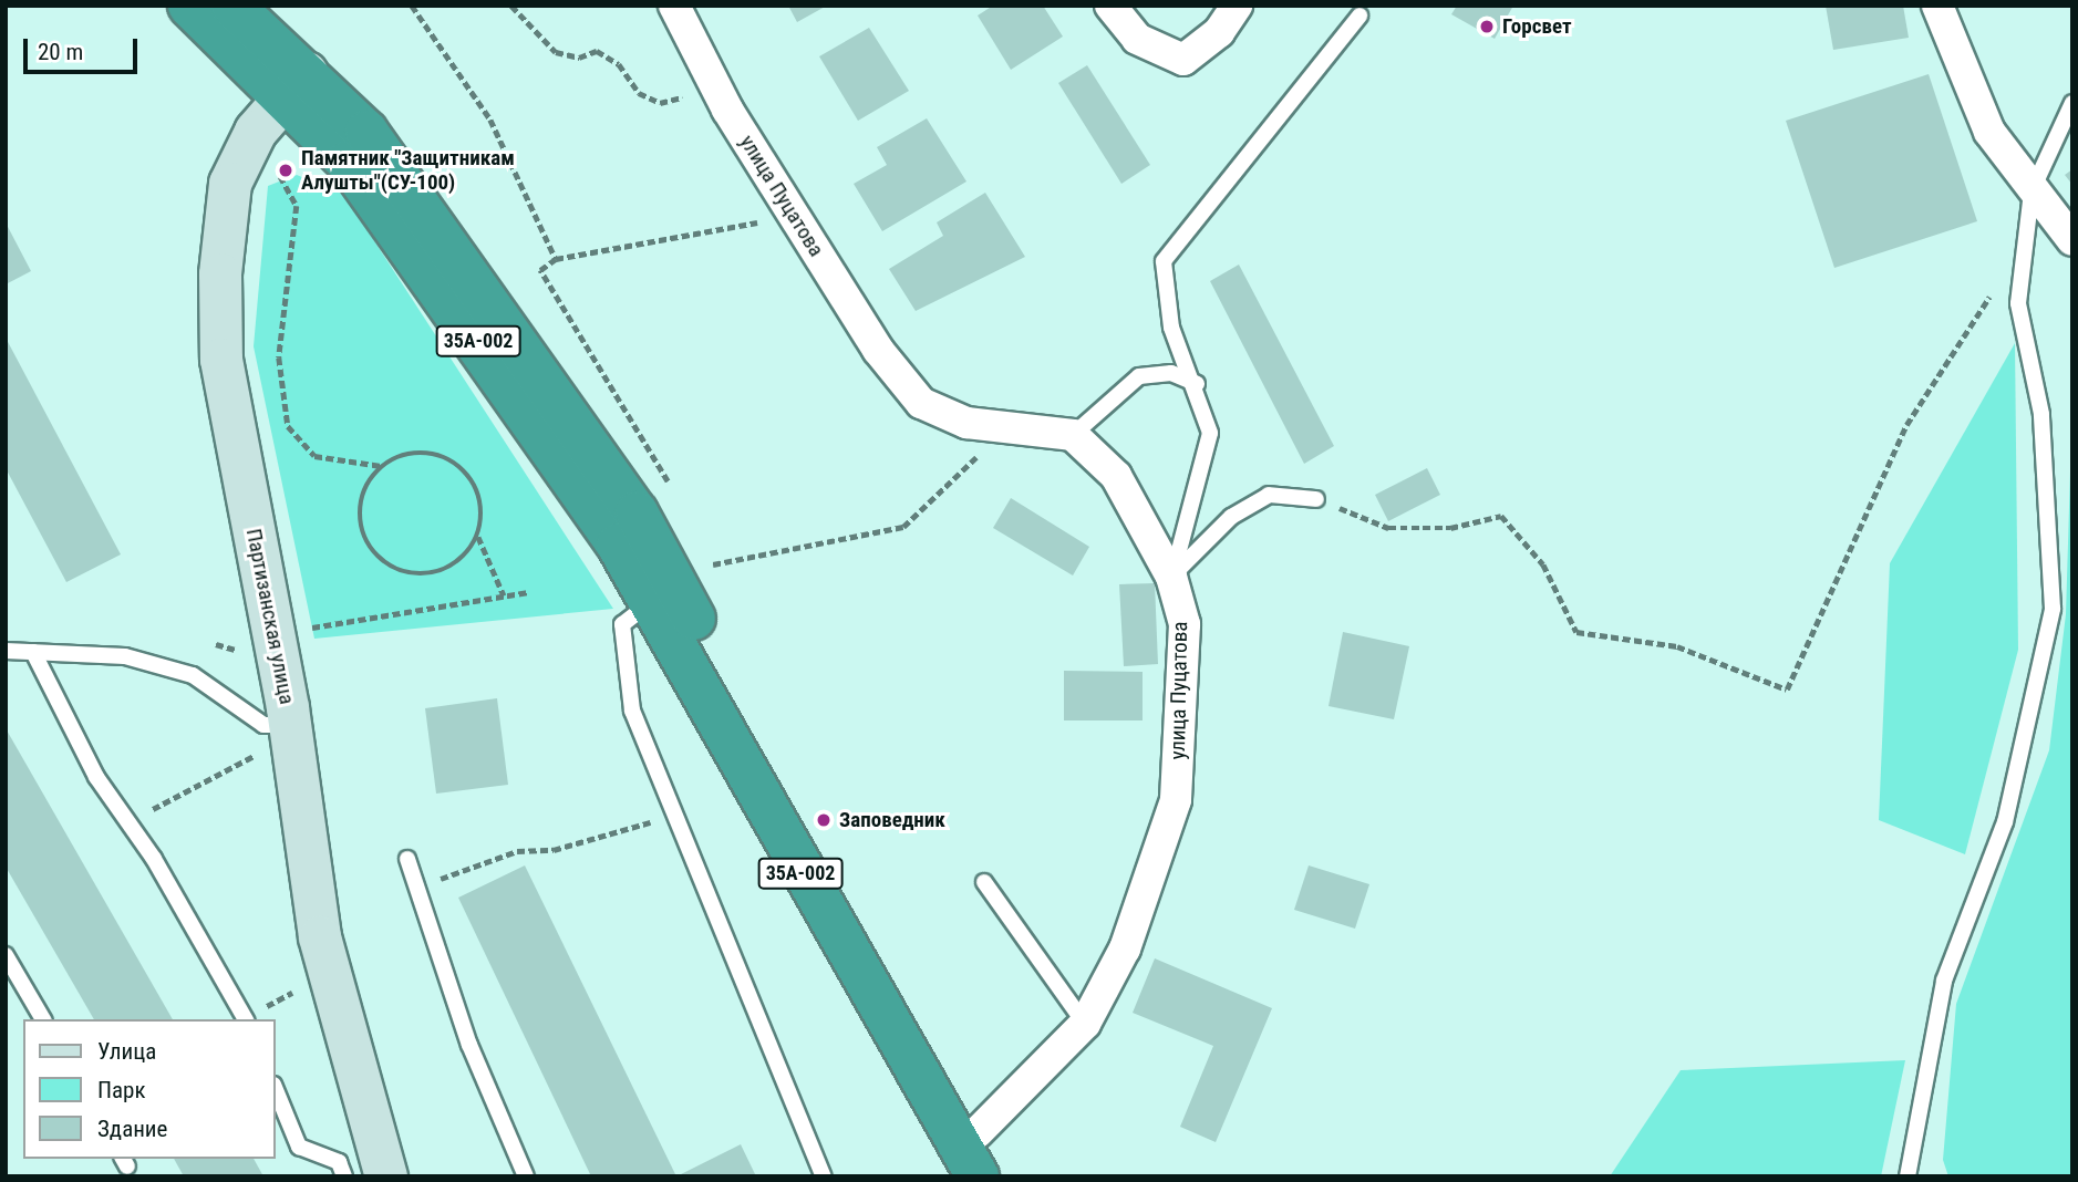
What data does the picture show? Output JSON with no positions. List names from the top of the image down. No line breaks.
{"streets":{"highway":["35А-002"],"main road":["Партизанская улица"],"street":["улица Пуцатова"]},"crossings":[["улица Пуцатова","35А-002"],["35А-002","Партизанская улица"]],"places":["Горсвет","Памятник \"Защитникам Алушты\"(СУ-100)","Заповедник"],"legend":["Улица","Парк","Здание"],"scale_bar":"20 m"}
